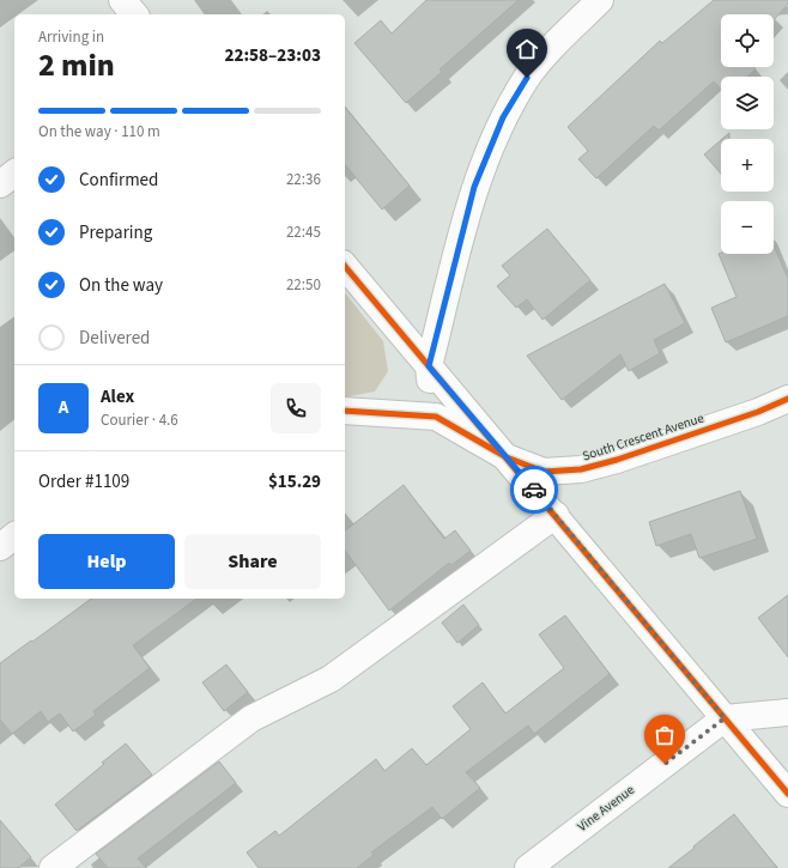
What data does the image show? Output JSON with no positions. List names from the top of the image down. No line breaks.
{"streets":{"street":["South Crescent Avenue","Vine Avenue"]},"page":{"map_buttons":["+","−"],"heading":["2 min","Arriving in","22:58–23:03"],"panel":["Alex","Courier · 4.6","Order #1109","$15.29"],"bar":"On the way · 110 m","list":[["Confirmed","22:36"],["Preparing","22:45"],["On the way","22:50"],"Delivered"],"round":"A","buttons":["Help","Share"]}}
